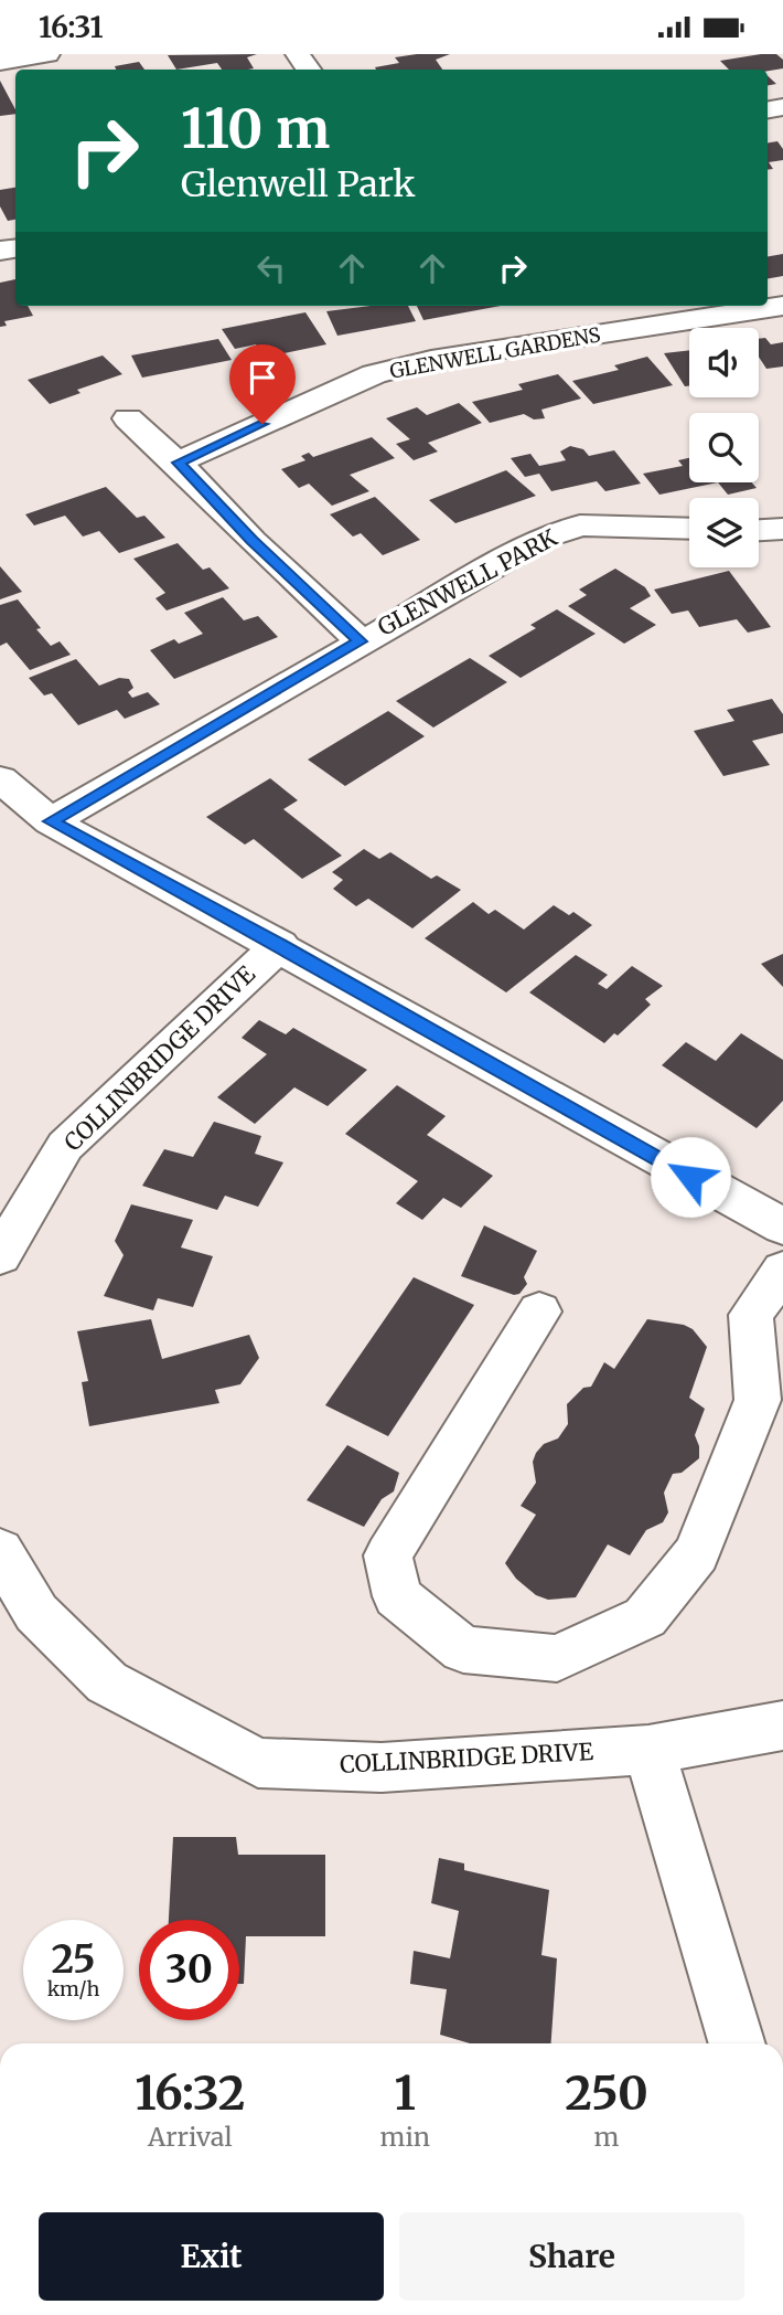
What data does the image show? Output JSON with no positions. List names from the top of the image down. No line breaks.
{"streets":{"street":["GLENWELL GARDENS","GLENWELL PARK","COLLINBRIDGE DRIVE"]},"page":{"status":"16:31","turn":["110 m","Glenwell Park"],"speed":"25 km/h","limit":"30","eta":["16:32","Arrival","1","min","250","m"],"buttons":["Exit","Share"]}}
